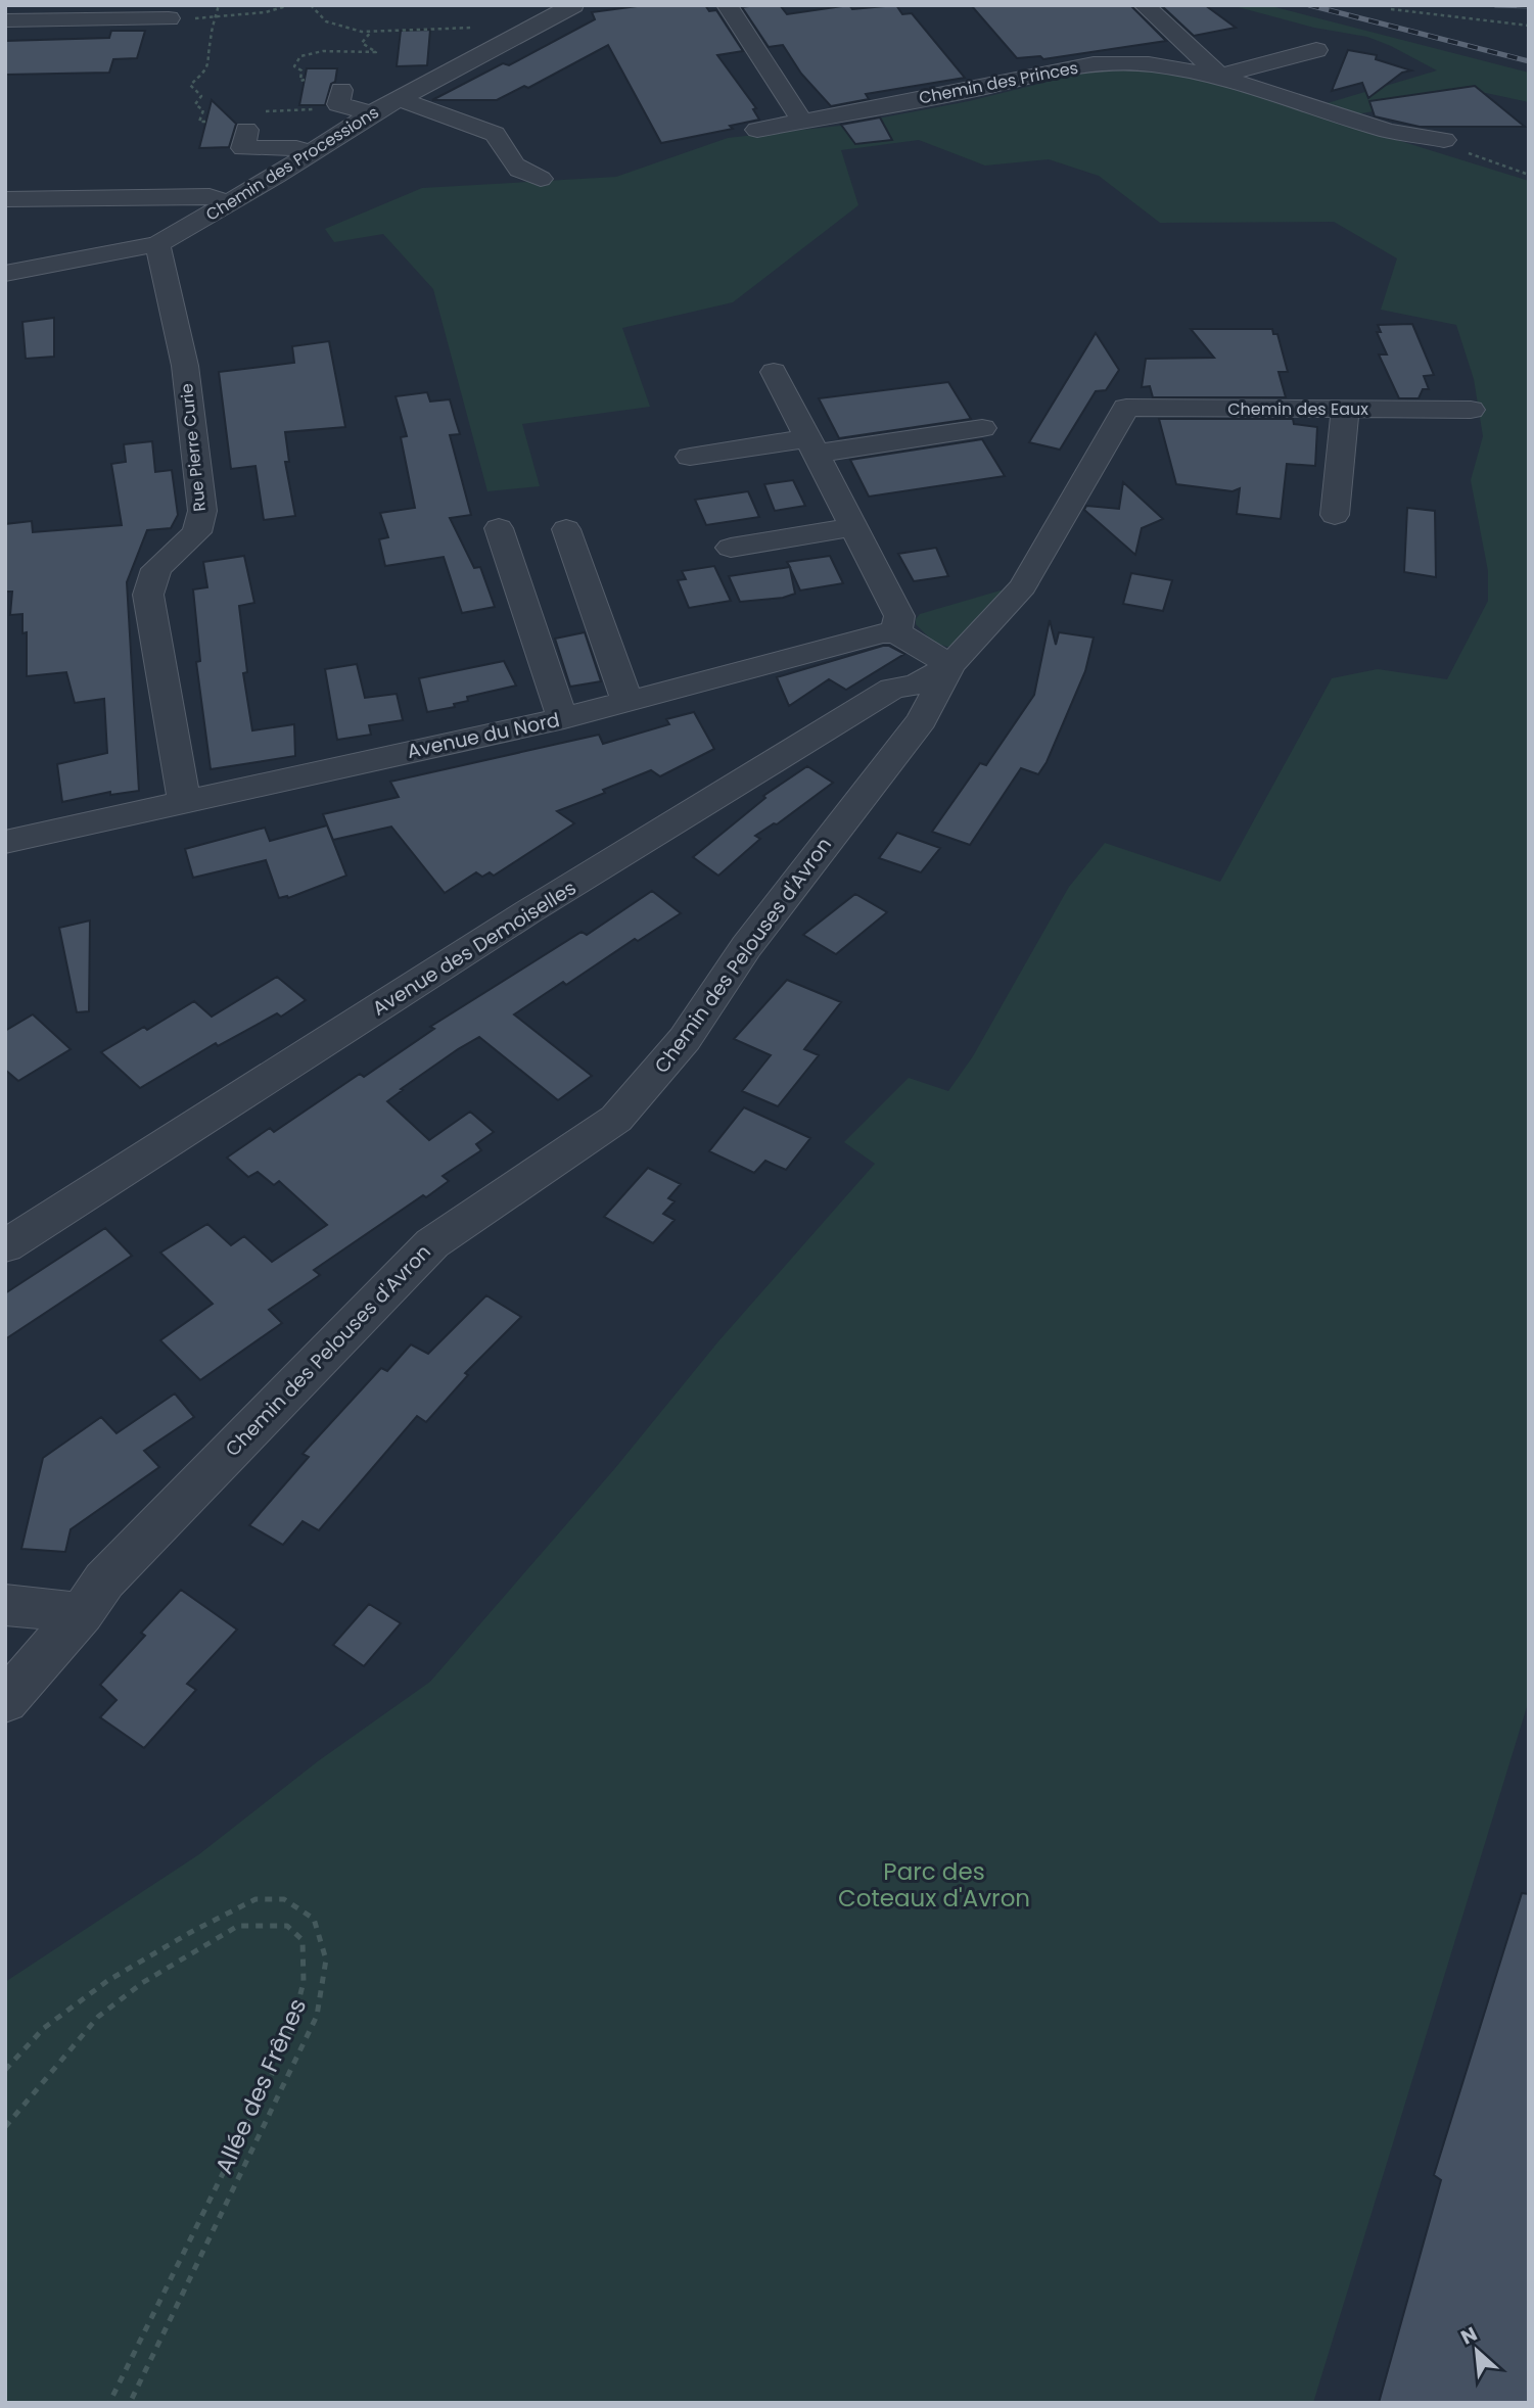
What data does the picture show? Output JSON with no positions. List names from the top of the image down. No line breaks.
{"streets":{"street":["Chemin des Princes","Chemin des Processions","Chemin des Eaux","Rue Pierre Curie","Avenue du Nord","Avenue des Demoiselles","Chemin des Pelouses d'Avron"],"path":["Allée des Frênes"]},"crossings":[["Chemin des Processions","Rue Pierre Curie"],["Chemin des Eaux","Chemin des Pelouses d'Avron"],["Rue Pierre Curie","Avenue du Nord"],["Avenue des Demoiselles","Chemin des Pelouses d'Avron"]],"parks":["Parc des Coteaux d'Avron"],"north":"top left"}
